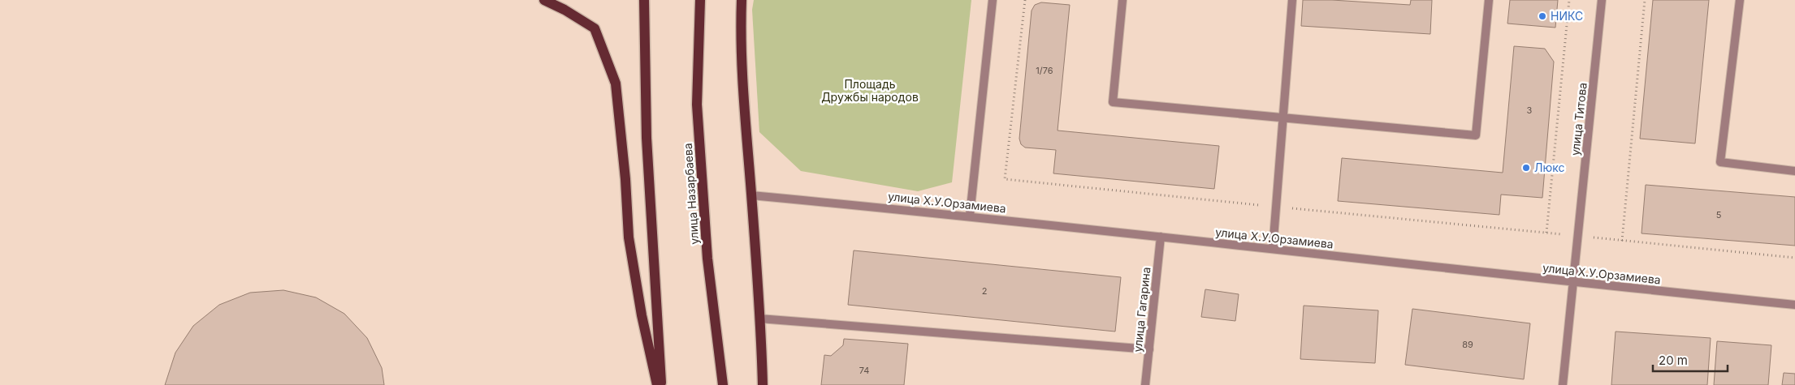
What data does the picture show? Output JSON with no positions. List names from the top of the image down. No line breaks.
{"streets":{"main road":["улица Назарбаева"],"street":["улица Титова","улица Х.У.Орзамиева","улица Гагарина"]},"crossings":[["улица Титова","улица Х.У.Орзамиева"],["улица Х.У.Орзамиева","улица Гагарина"]],"parks":["Площадь Дружбы народов"],"places":["НИКС","Люкс"],"house_numbers":["1/76","3","5","2","89","74"],"scale_bar":"20 m"}
